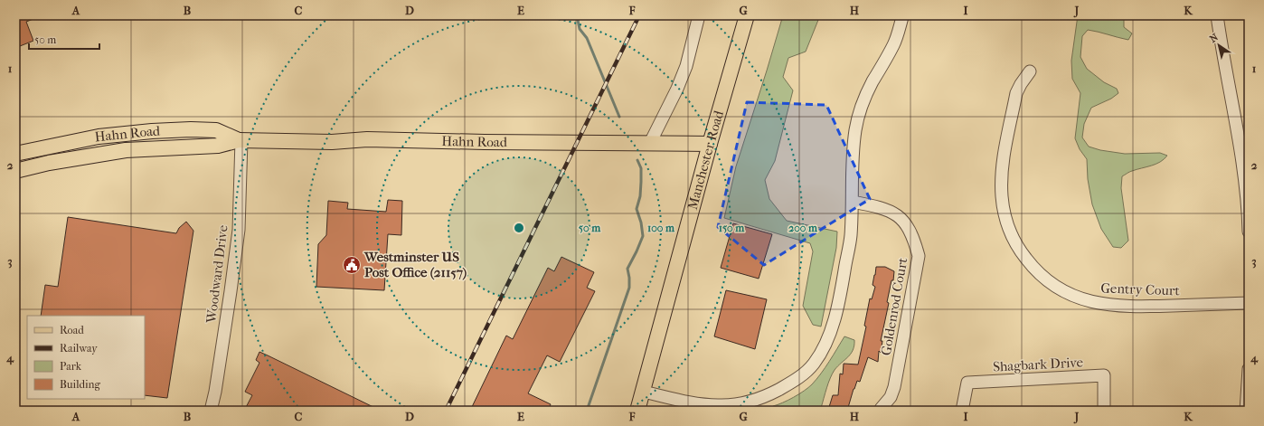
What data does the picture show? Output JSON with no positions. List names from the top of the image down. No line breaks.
{"streets":{"main road":["Hahn Road","Manchester Road"],"street":["Woodward Drive","Gentry Court","Goldenrod Court","Shagbark Drive"]},"crossings":[["Hahn Road","Manchester Road"],["Hahn Road","Woodward Drive"]],"places":{"public building":["Westminster US Post Office (21157)"]},"legend":["Road","Railway","Park","Building"],"scale_bar":"50 m","north":"top left","grid":{"columns":["A","B","C","D","E","F","G","H","I","J","K"],"rows":["1","2","3","4"]},"rings":["50 m","100 m","150 m","200 m"]}
